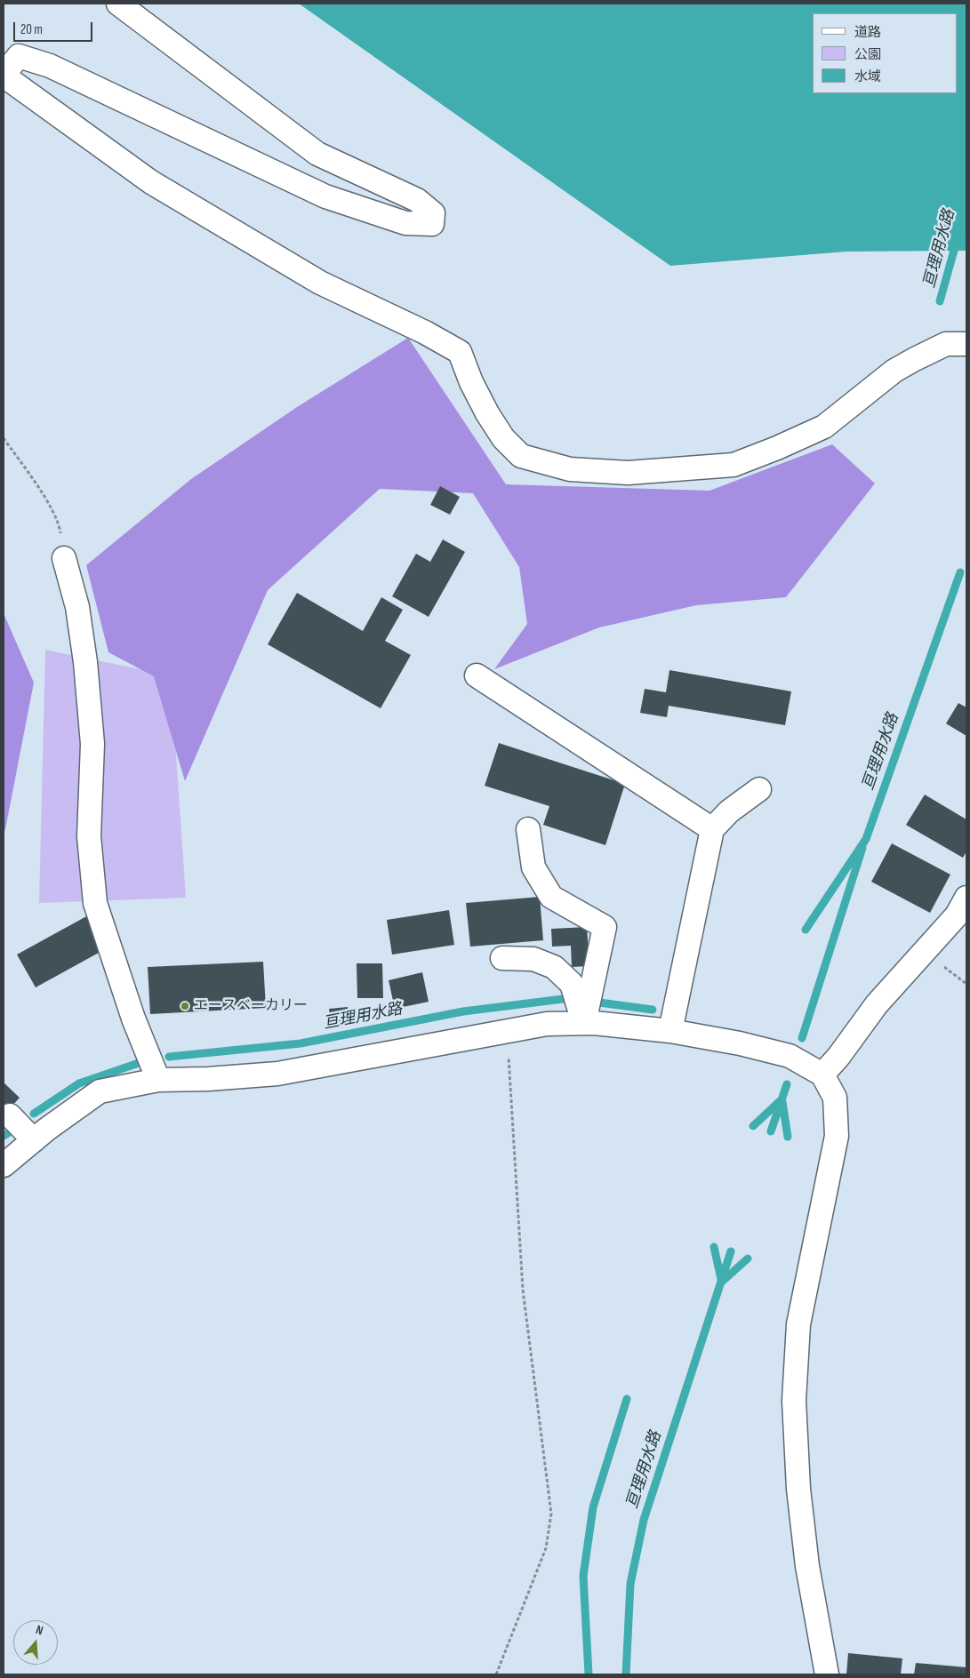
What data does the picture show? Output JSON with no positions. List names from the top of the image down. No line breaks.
{"water":["亘理用水路"],"places":["エースベーカリー"],"legend":["道路","公園","水域"],"scale_bar":"20 m","north":"top"}
